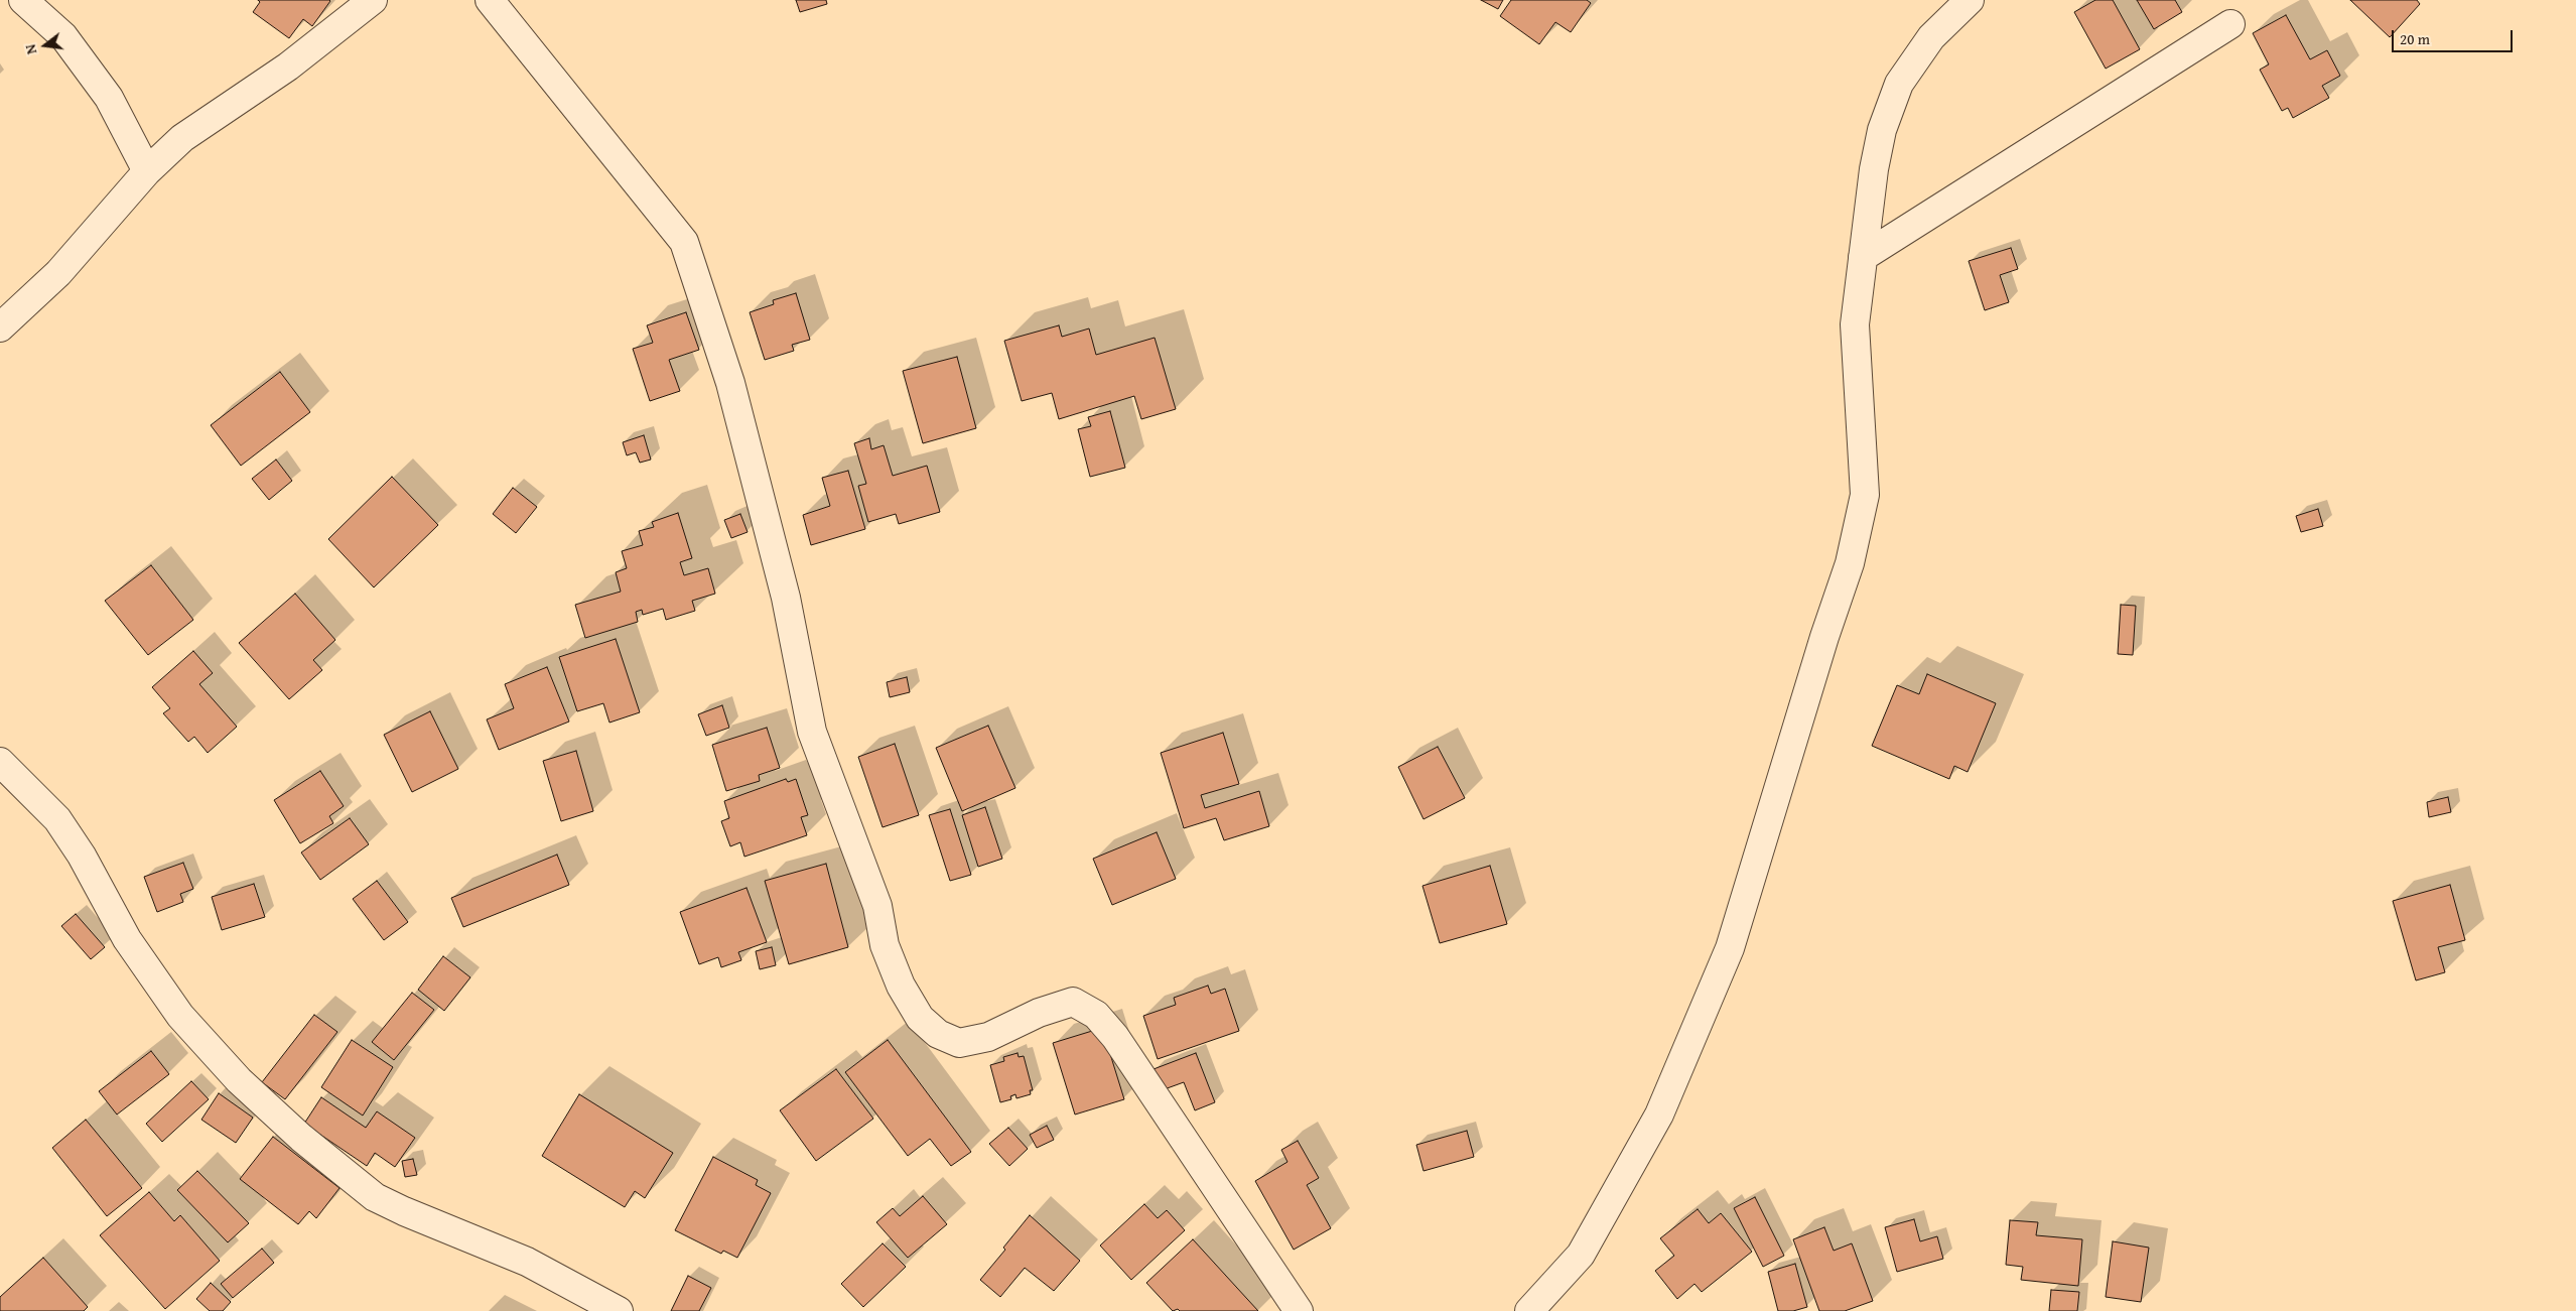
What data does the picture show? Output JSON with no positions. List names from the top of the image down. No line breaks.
{"scale_bar":"20 m","north":"left"}
